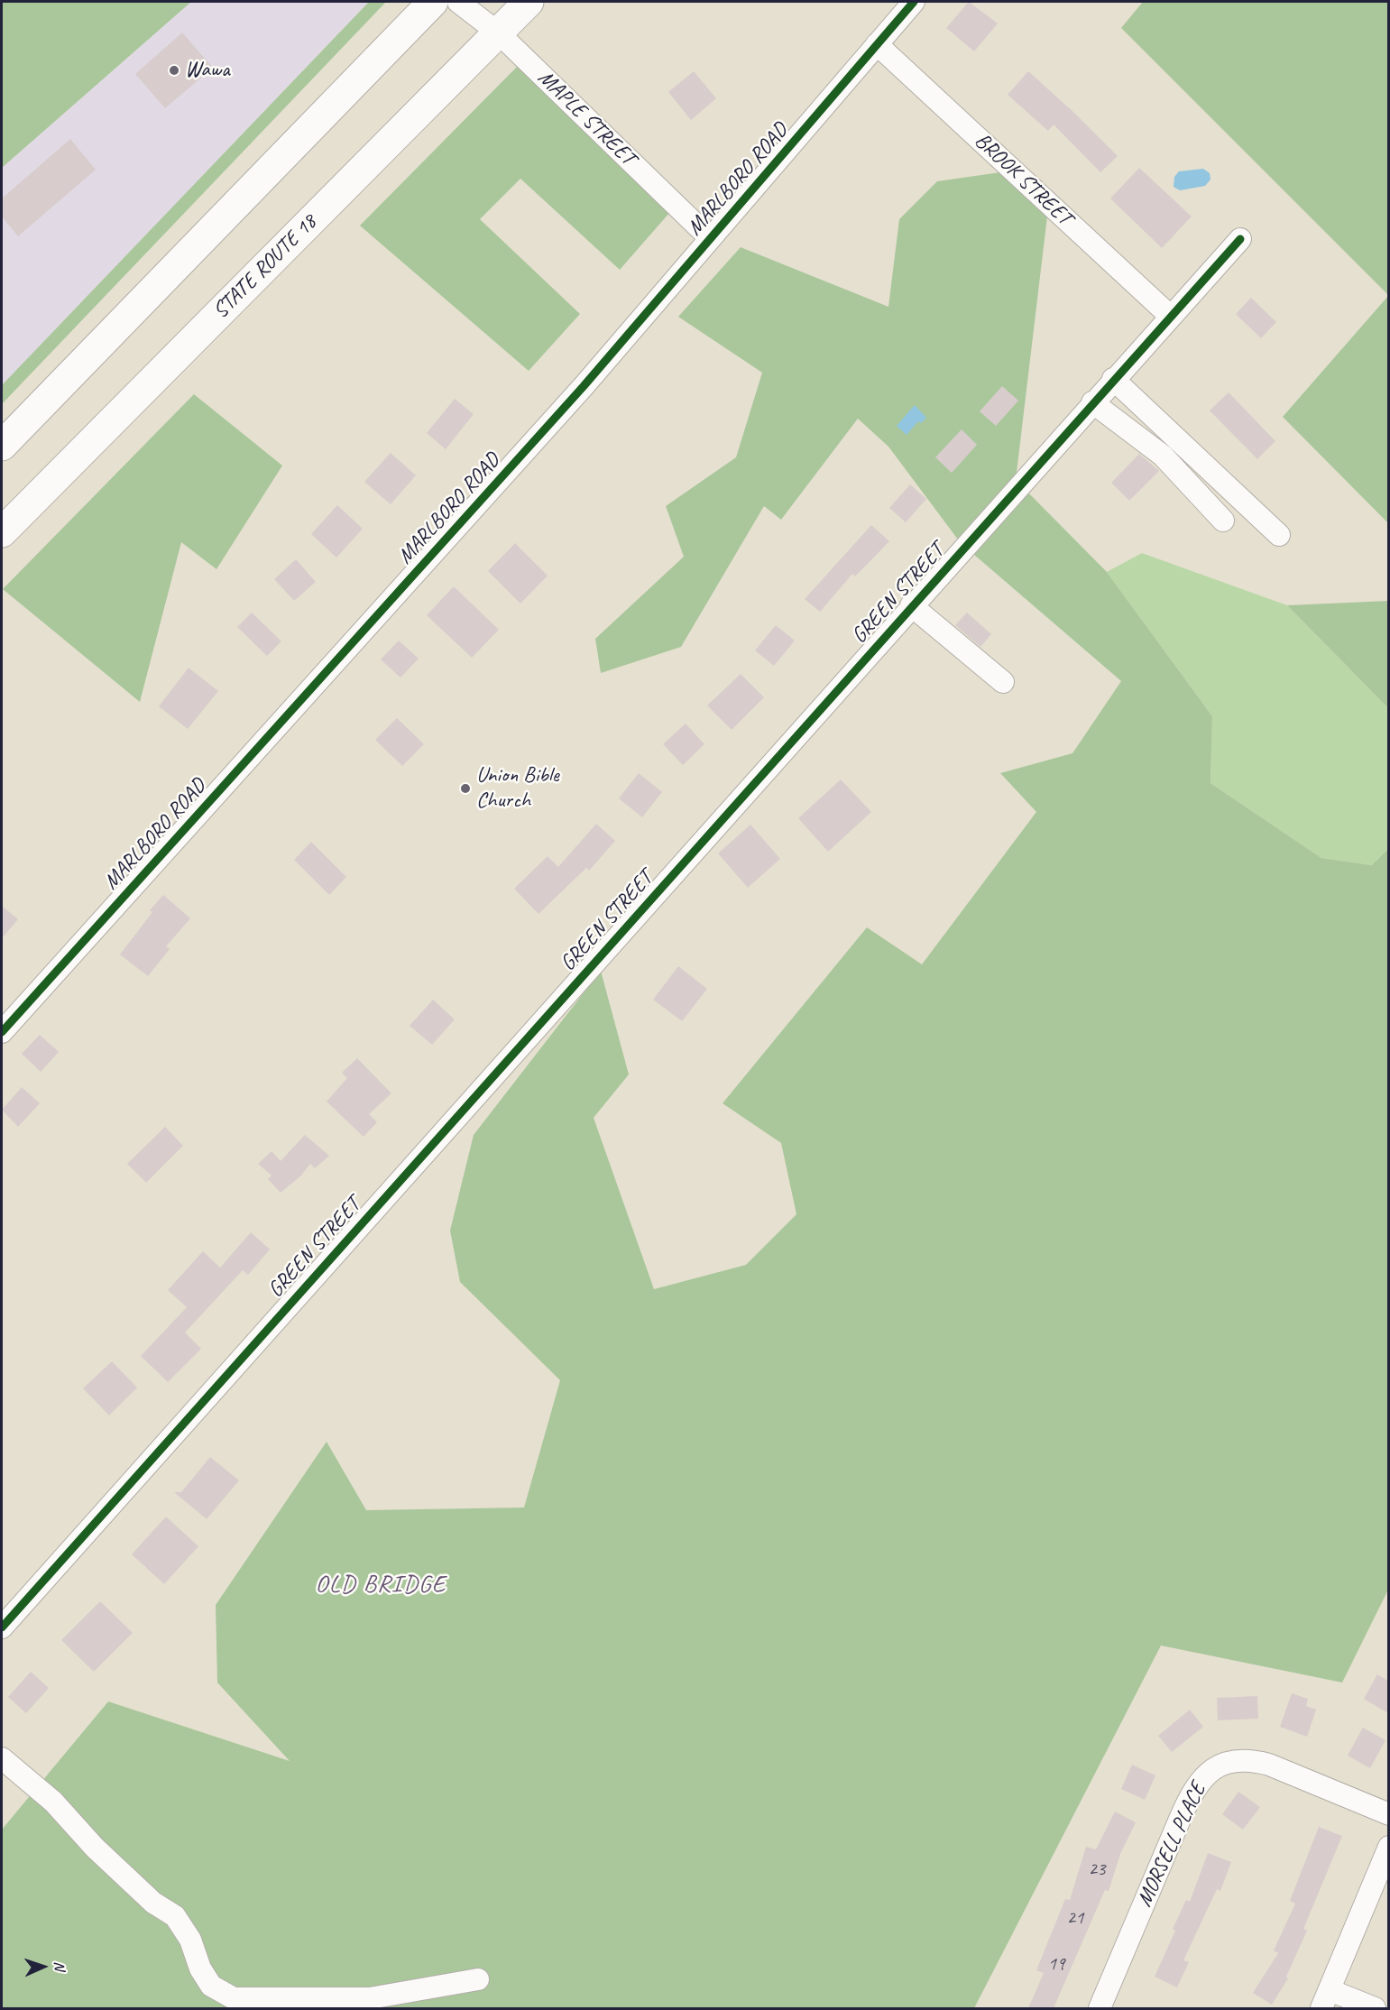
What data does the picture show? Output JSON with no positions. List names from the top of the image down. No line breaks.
{"streets":{"highway":["STATE ROUTE 18"],"street":["MAPLE STREET","MARLBORO ROAD","BROOK STREET","GREEN STREET","MORSELL PLACE"]},"crossings":[["MAPLE STREET","MARLBORO ROAD"],["MAPLE STREET","STATE ROUTE 18"],["MARLBORO ROAD","BROOK STREET"],["BROOK STREET","GREEN STREET"]],"districts":["OLD BRIDGE"],"places":["Wawa","Union Bible Church"],"house_numbers":["23","21","19"],"north":"right"}
